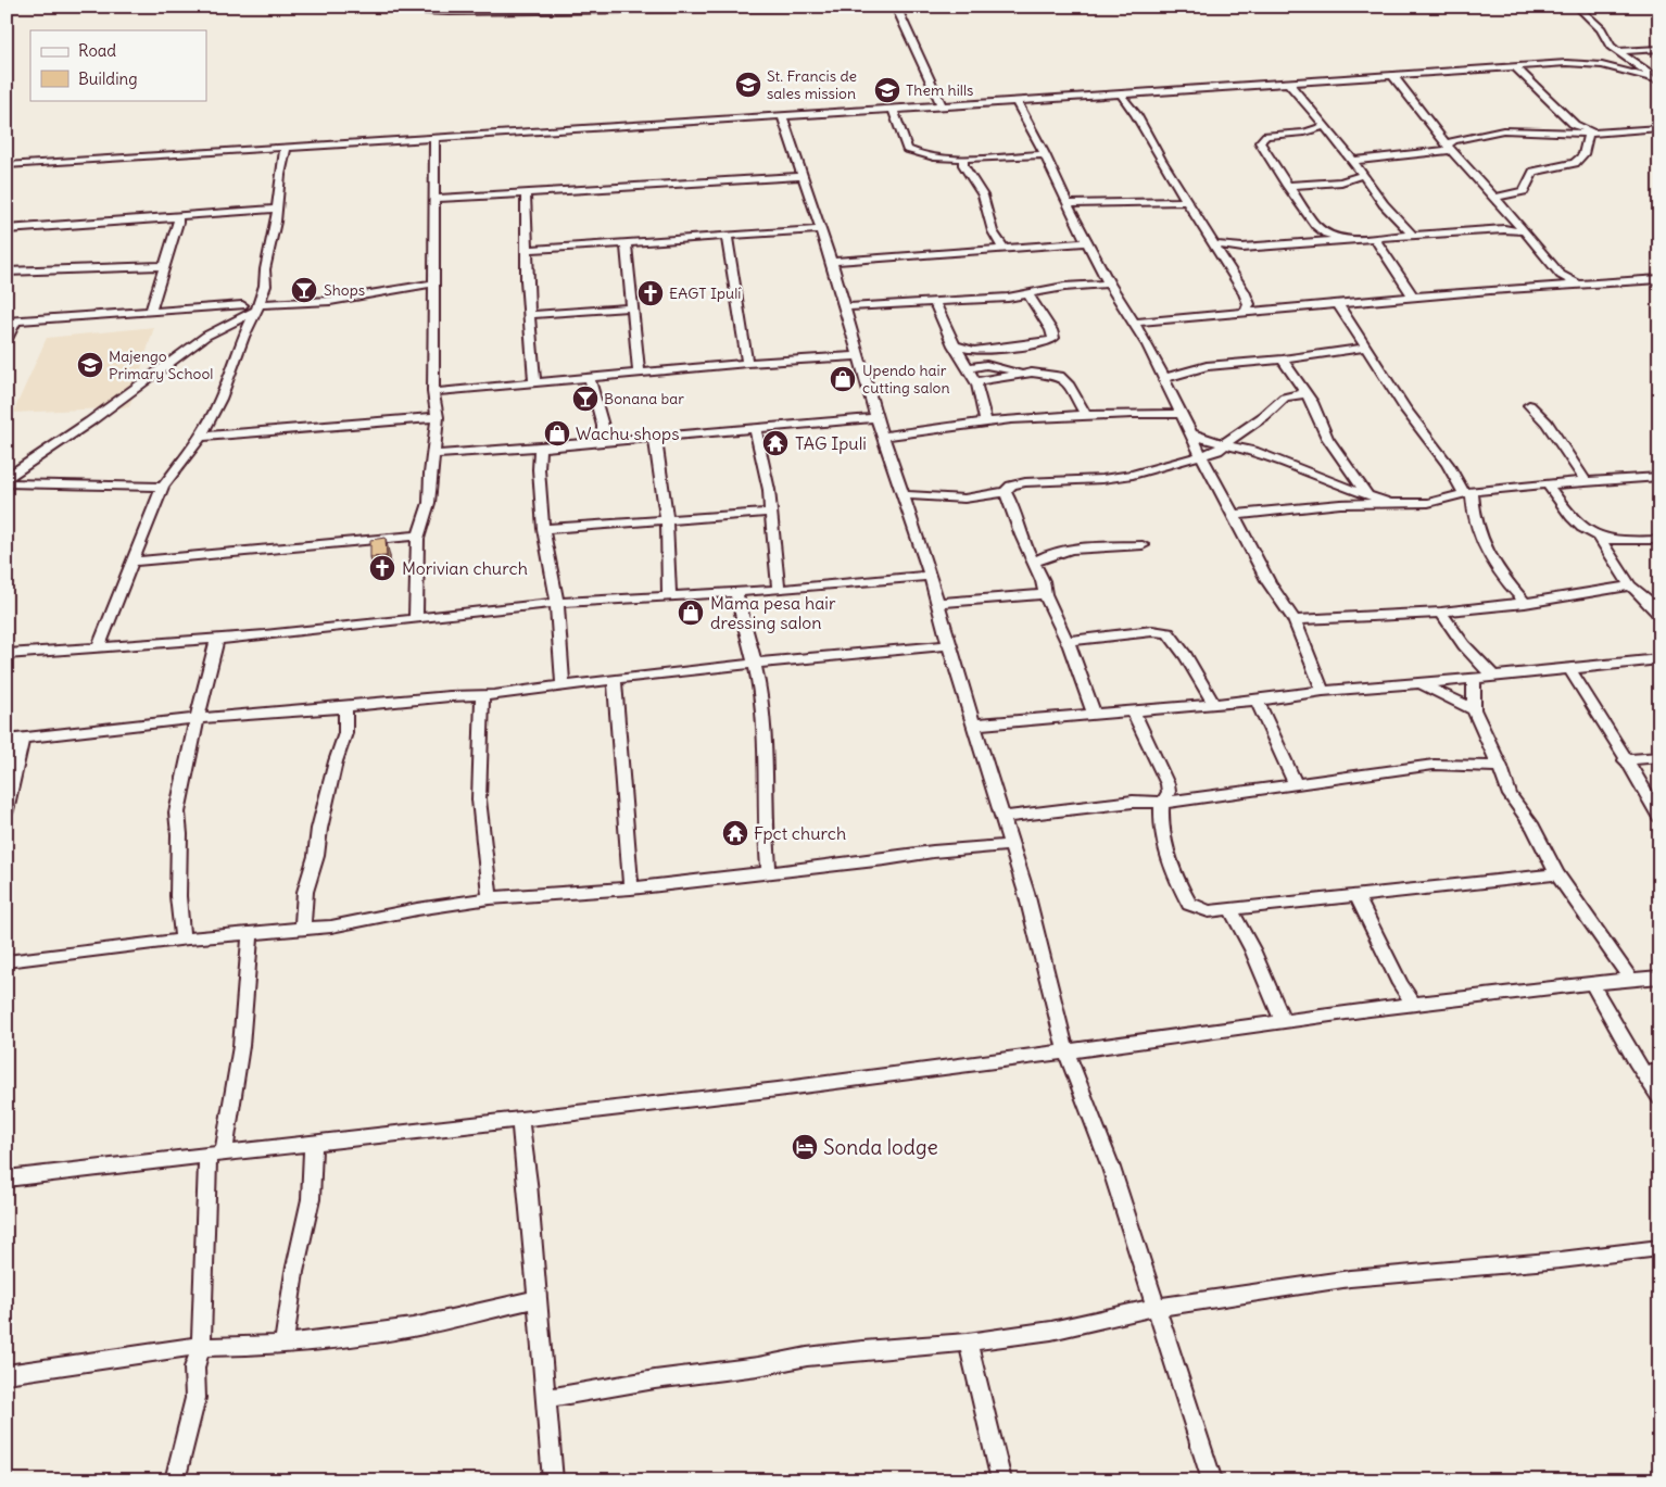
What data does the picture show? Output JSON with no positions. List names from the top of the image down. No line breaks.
{"places":{"school or university":["St. Francis de sales mission","Them hills","Majengo Primary School"],"bar":["Shops","Bonana bar"],"church":["EAGT Ipuli","Morivian church"],"shop":["Upendo hair cutting salon","Wachu shops","Mama pesa hair dressing salon"],"temple":["TAG Ipuli","Fpct church"],"hotel":["Sonda lodge"]},"legend":["Road","Building"]}
